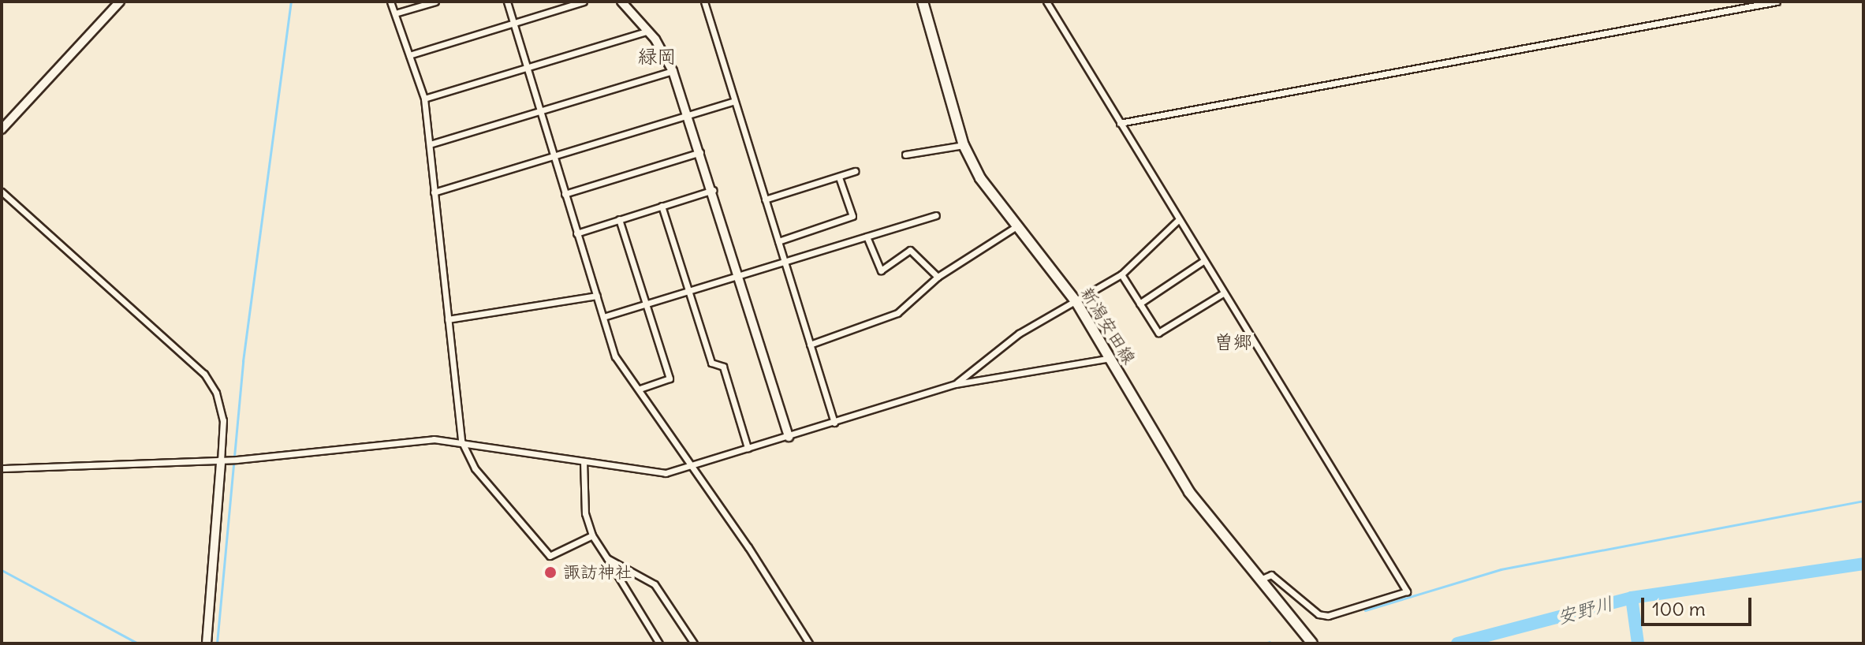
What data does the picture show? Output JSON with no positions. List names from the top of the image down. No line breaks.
{"streets":{"main road":["新潟安田線"]},"districts":["緑岡","曽郷"],"water":["安野川"],"places":["諏訪神社"],"scale_bar":"100 m"}
